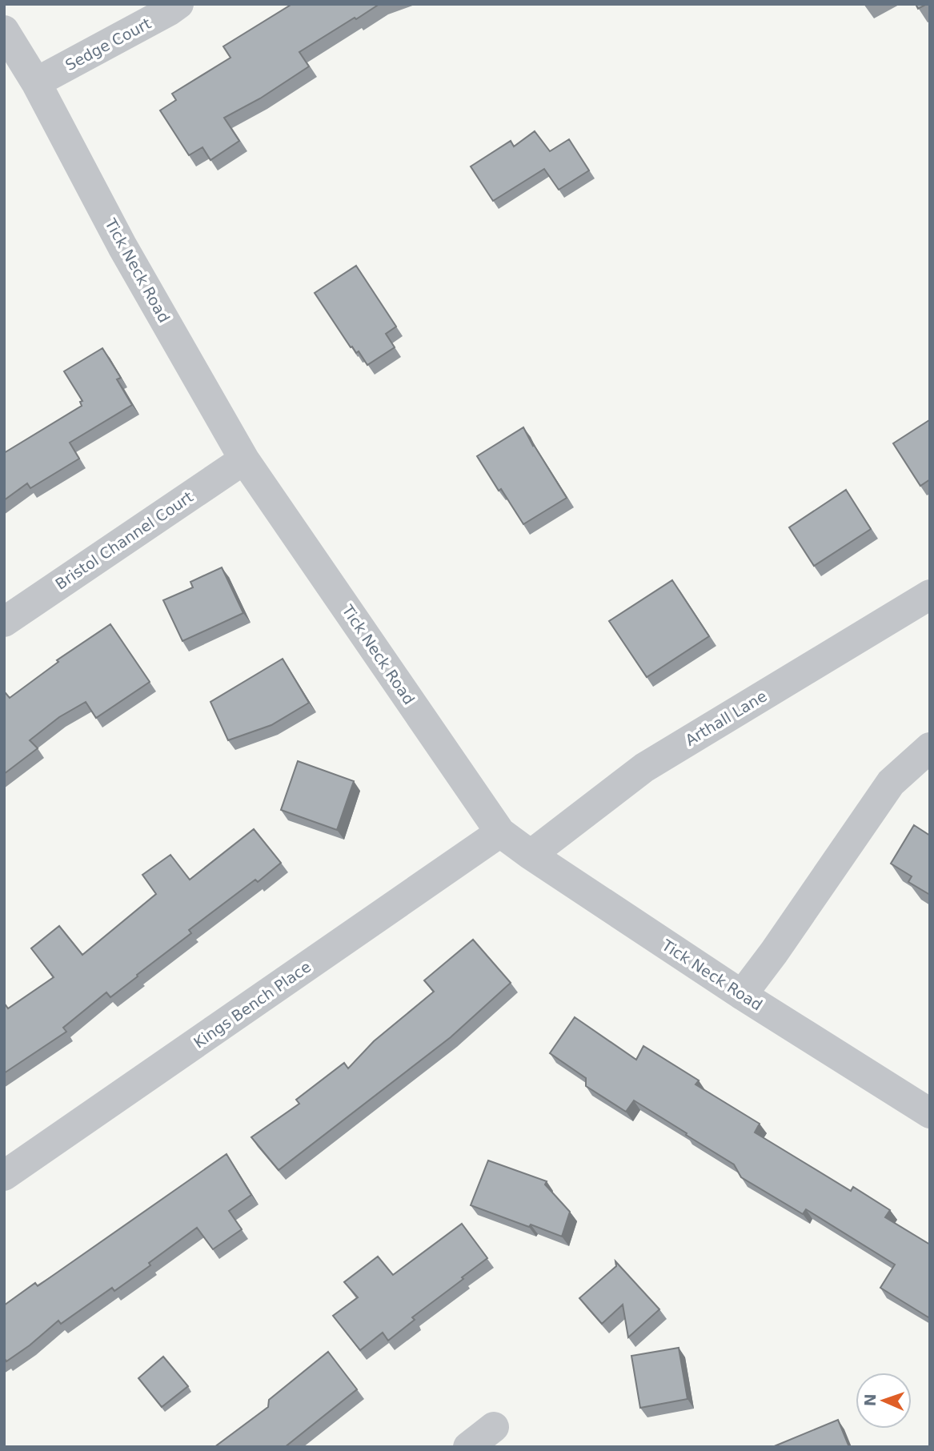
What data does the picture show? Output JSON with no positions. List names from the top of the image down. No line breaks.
{"streets":{"street":["Sedge Court","Tick Neck Road","Bristol Channel Court","Arthall Lane","Kings Bench Place"]},"crossings":[["Sedge Court","Tick Neck Road"],["Tick Neck Road","Bristol Channel Court"],["Tick Neck Road","Arthall Lane"],["Tick Neck Road","Kings Bench Place"]],"north":"left"}
